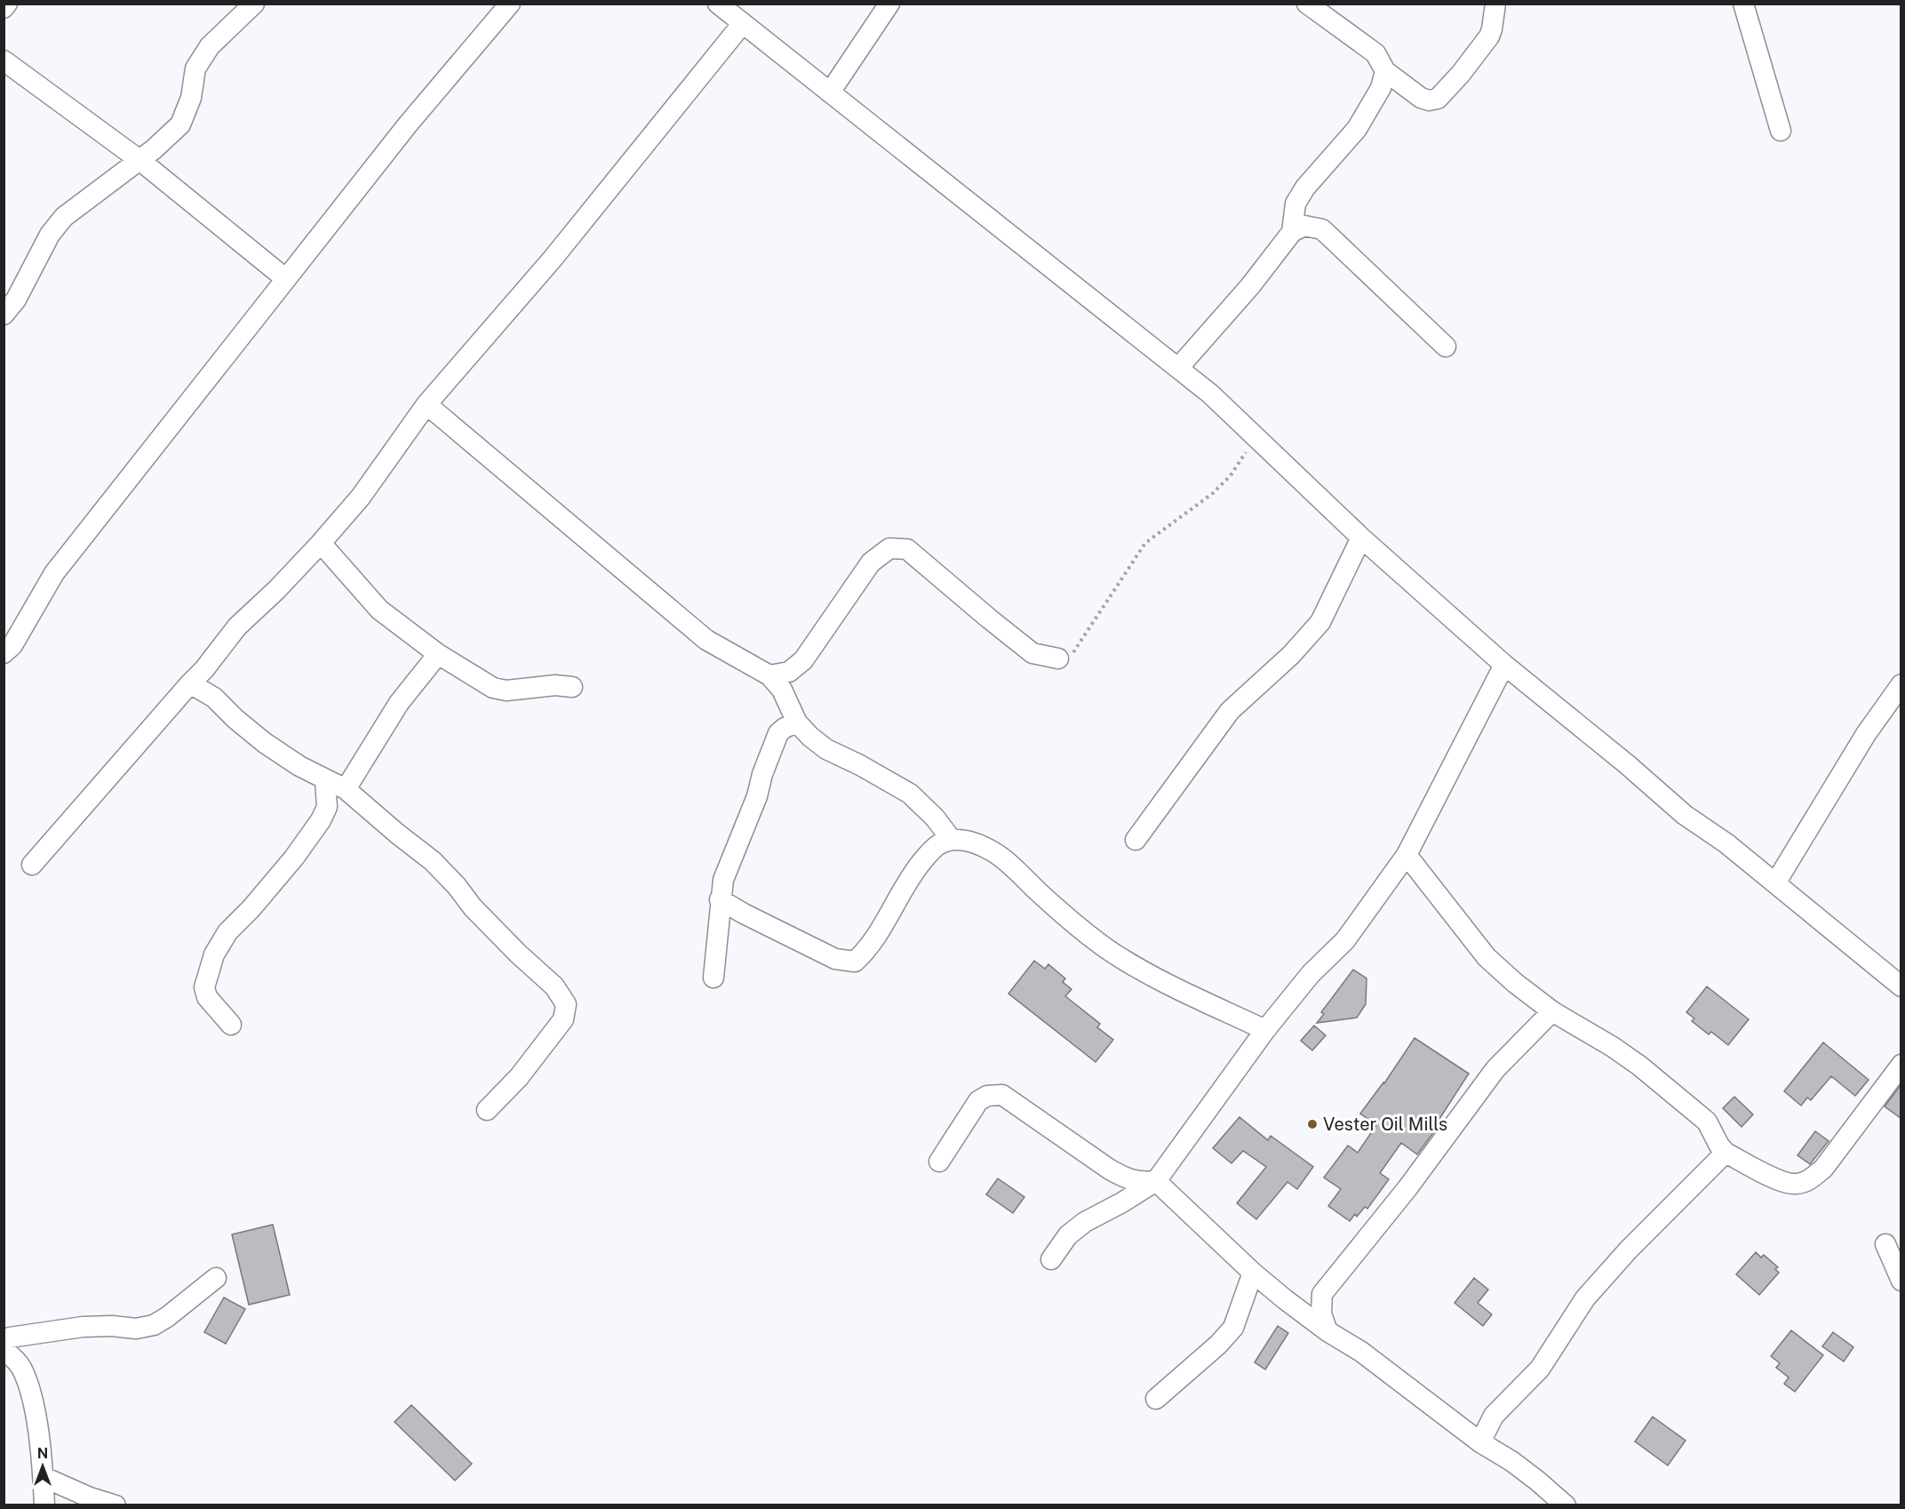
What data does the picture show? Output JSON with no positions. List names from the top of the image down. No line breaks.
{"places":["Vester Oil Mills"],"north":"top"}
